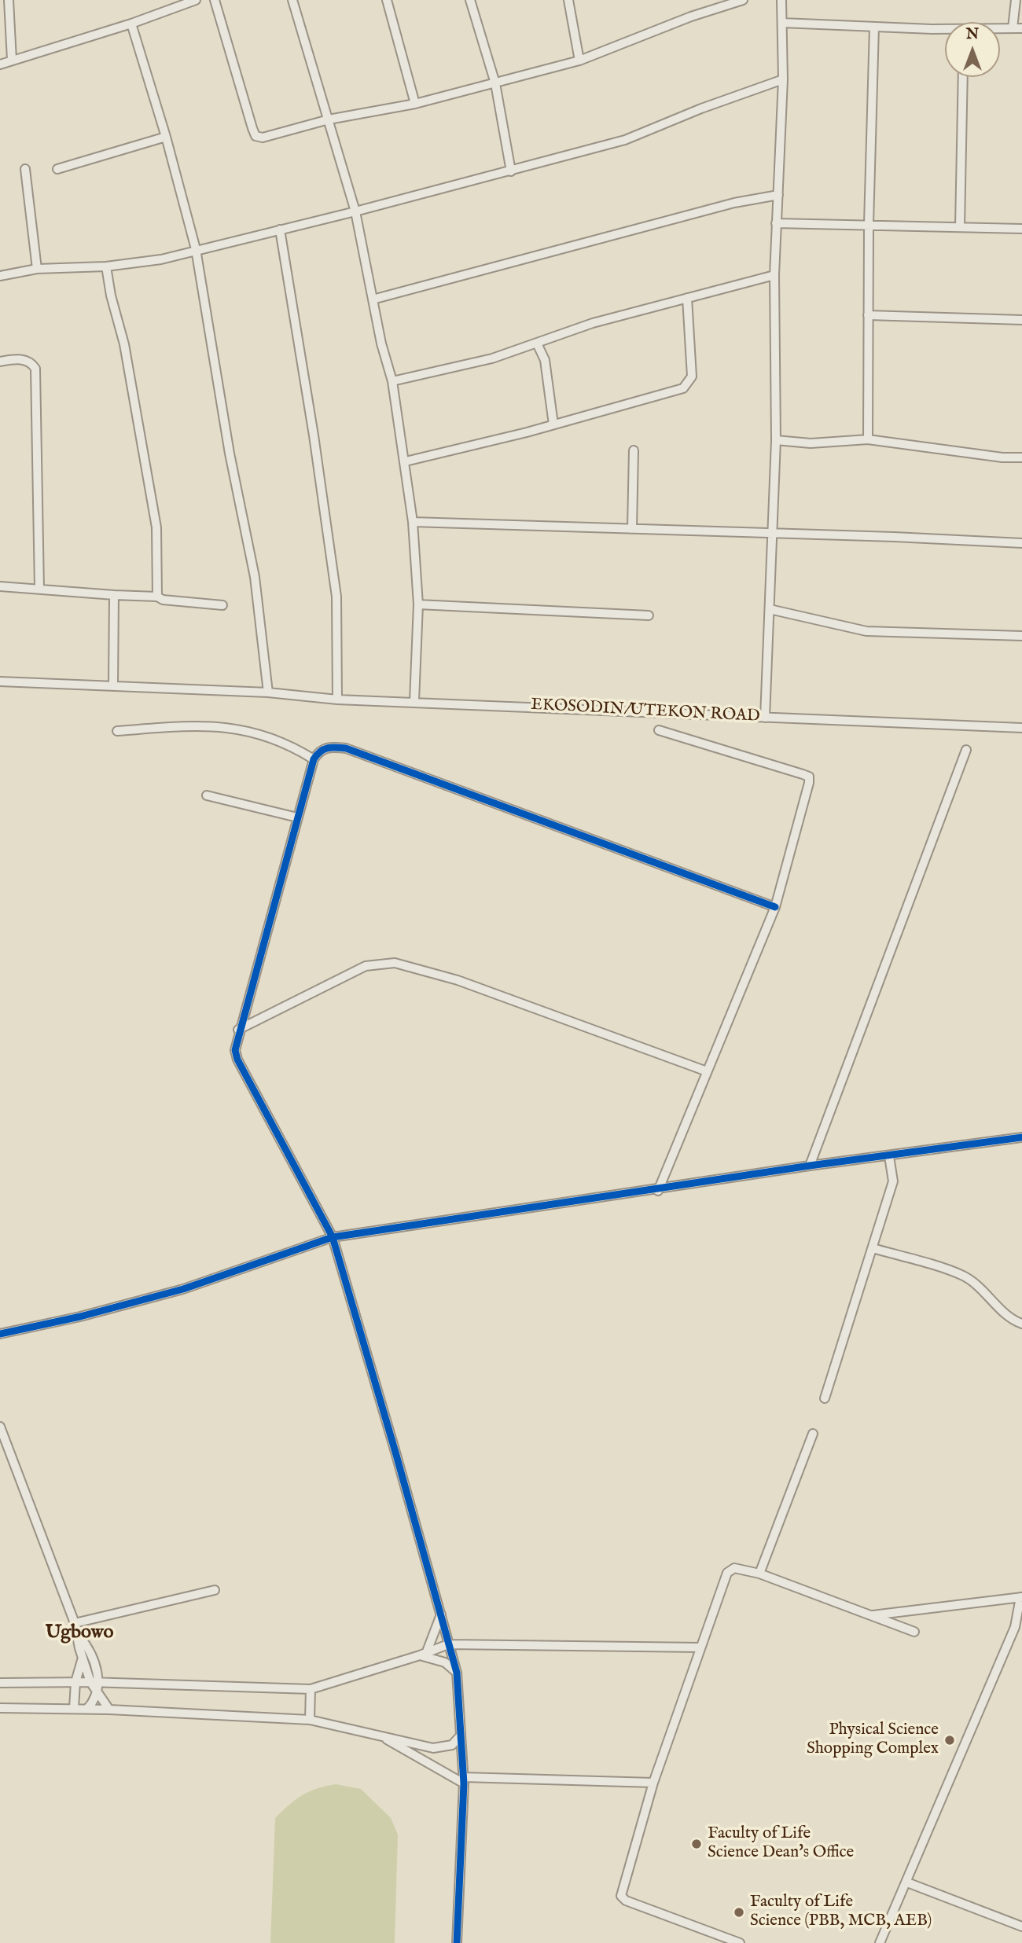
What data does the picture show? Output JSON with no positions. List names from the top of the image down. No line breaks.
{"streets":{"street":["EKOSODIN/UTEKON ROAD"]},"districts":["Ugbowo"],"places":["Physical Science Shopping Complex","Faculty of Life Science Dean's Office","Faculty of Life Science (PBB, MCB, AEB)"],"north":"top"}
